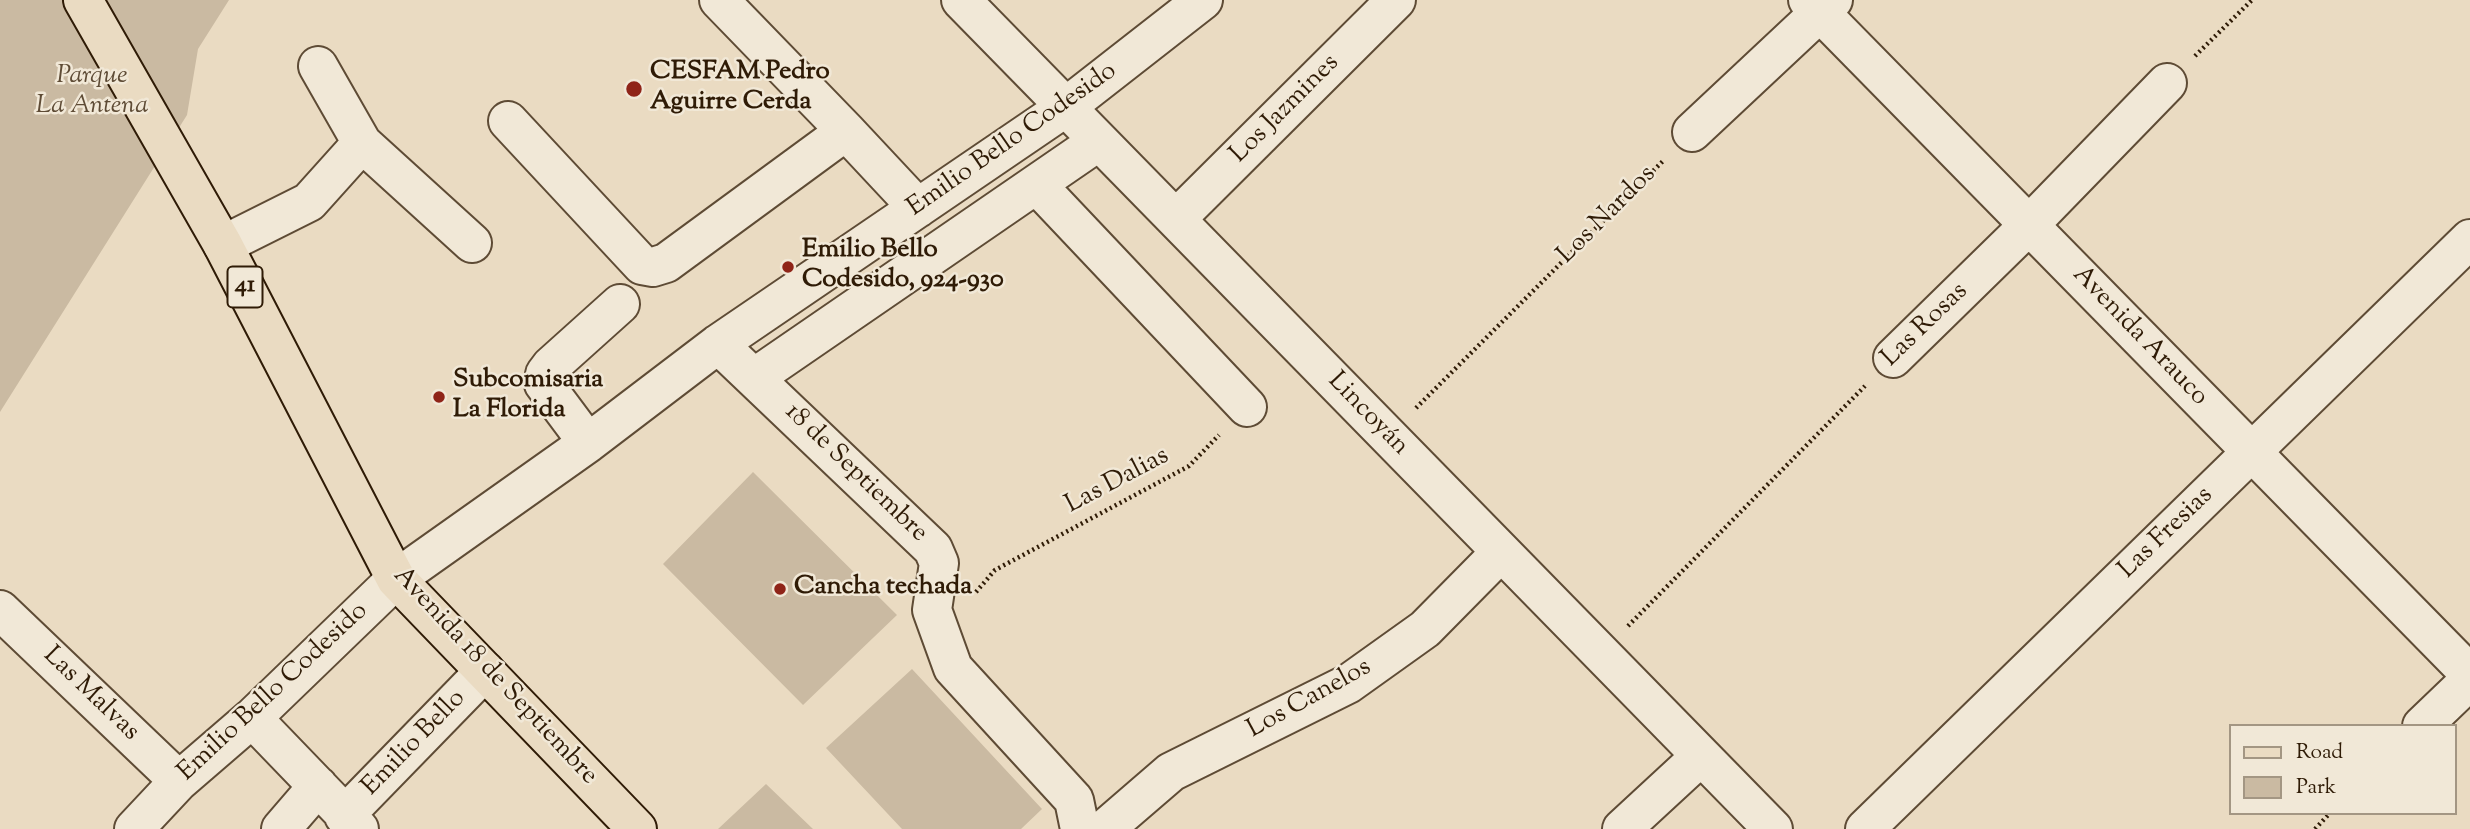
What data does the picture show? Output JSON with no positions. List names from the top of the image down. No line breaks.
{"streets":{"main road":["41","Avenida 18 de Septiembre"],"street":["Los Jazmines","Emilio Bello Codesido","Las Rosas","Avenida Arauco","Lincoyán","18 de Septiembre","Las Fresias","Las Malvas","Los Canelos","Emilio Bello"],"path":["Los Nardos","Las Dalias"]},"crossings":[["Los Jazmines","Lincoyán"],["Emilio Bello Codesido","Lincoyán"],["Emilio Bello Codesido","18 de Septiembre"],["Emilio Bello Codesido","Avenida 18 de Septiembre"],["Emilio Bello Codesido","Las Malvas"],["Emilio Bello Codesido","Emilio Bello"],["Los Nardos","Lincoyán"],["Las Rosas","Avenida Arauco"],["Las Rosas","Lincoyán"],["Avenida Arauco","Las Fresias"],["Lincoyán","Los Canelos"],["18 de Septiembre","Las Dalias"],["Avenida 18 de Septiembre","Emilio Bello"]],"parks":["Parque La Antena"],"places":["CESFAM Pedro Aguirre Cerda","Emilio Bello Codesido, 924-930","Subcomisaria La Florida","Cancha techada"],"legend":["Road","Park"]}
